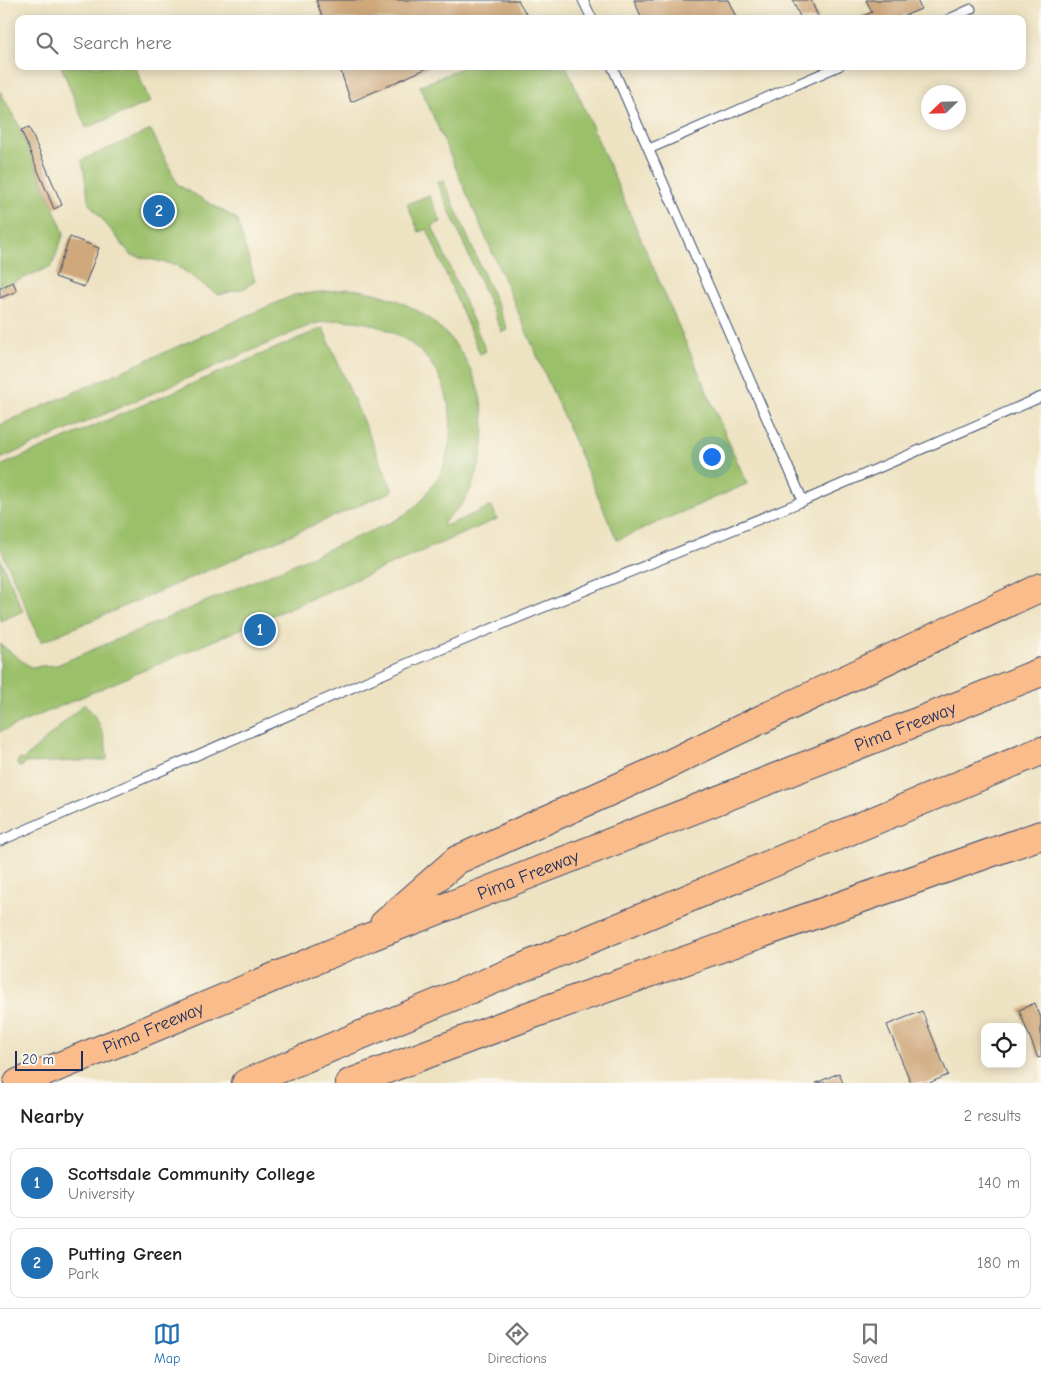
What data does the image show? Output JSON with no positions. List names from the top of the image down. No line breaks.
{"streets":{"highway":["Pima Freeway"]},"scale_bar":"20 m","north":"bottom left","page":{"search":"Search here","pins":["2","1"],"scale":"20 m","heading":["Nearby","2 results"],"list":[{"mark":"1","name":"Scottsdale Community College","note":"University","value":"140 m"},{"mark":"2","name":"Putting Green","note":"Park","value":"180 m"}],"nav":["Map","Directions","Saved"]}}
